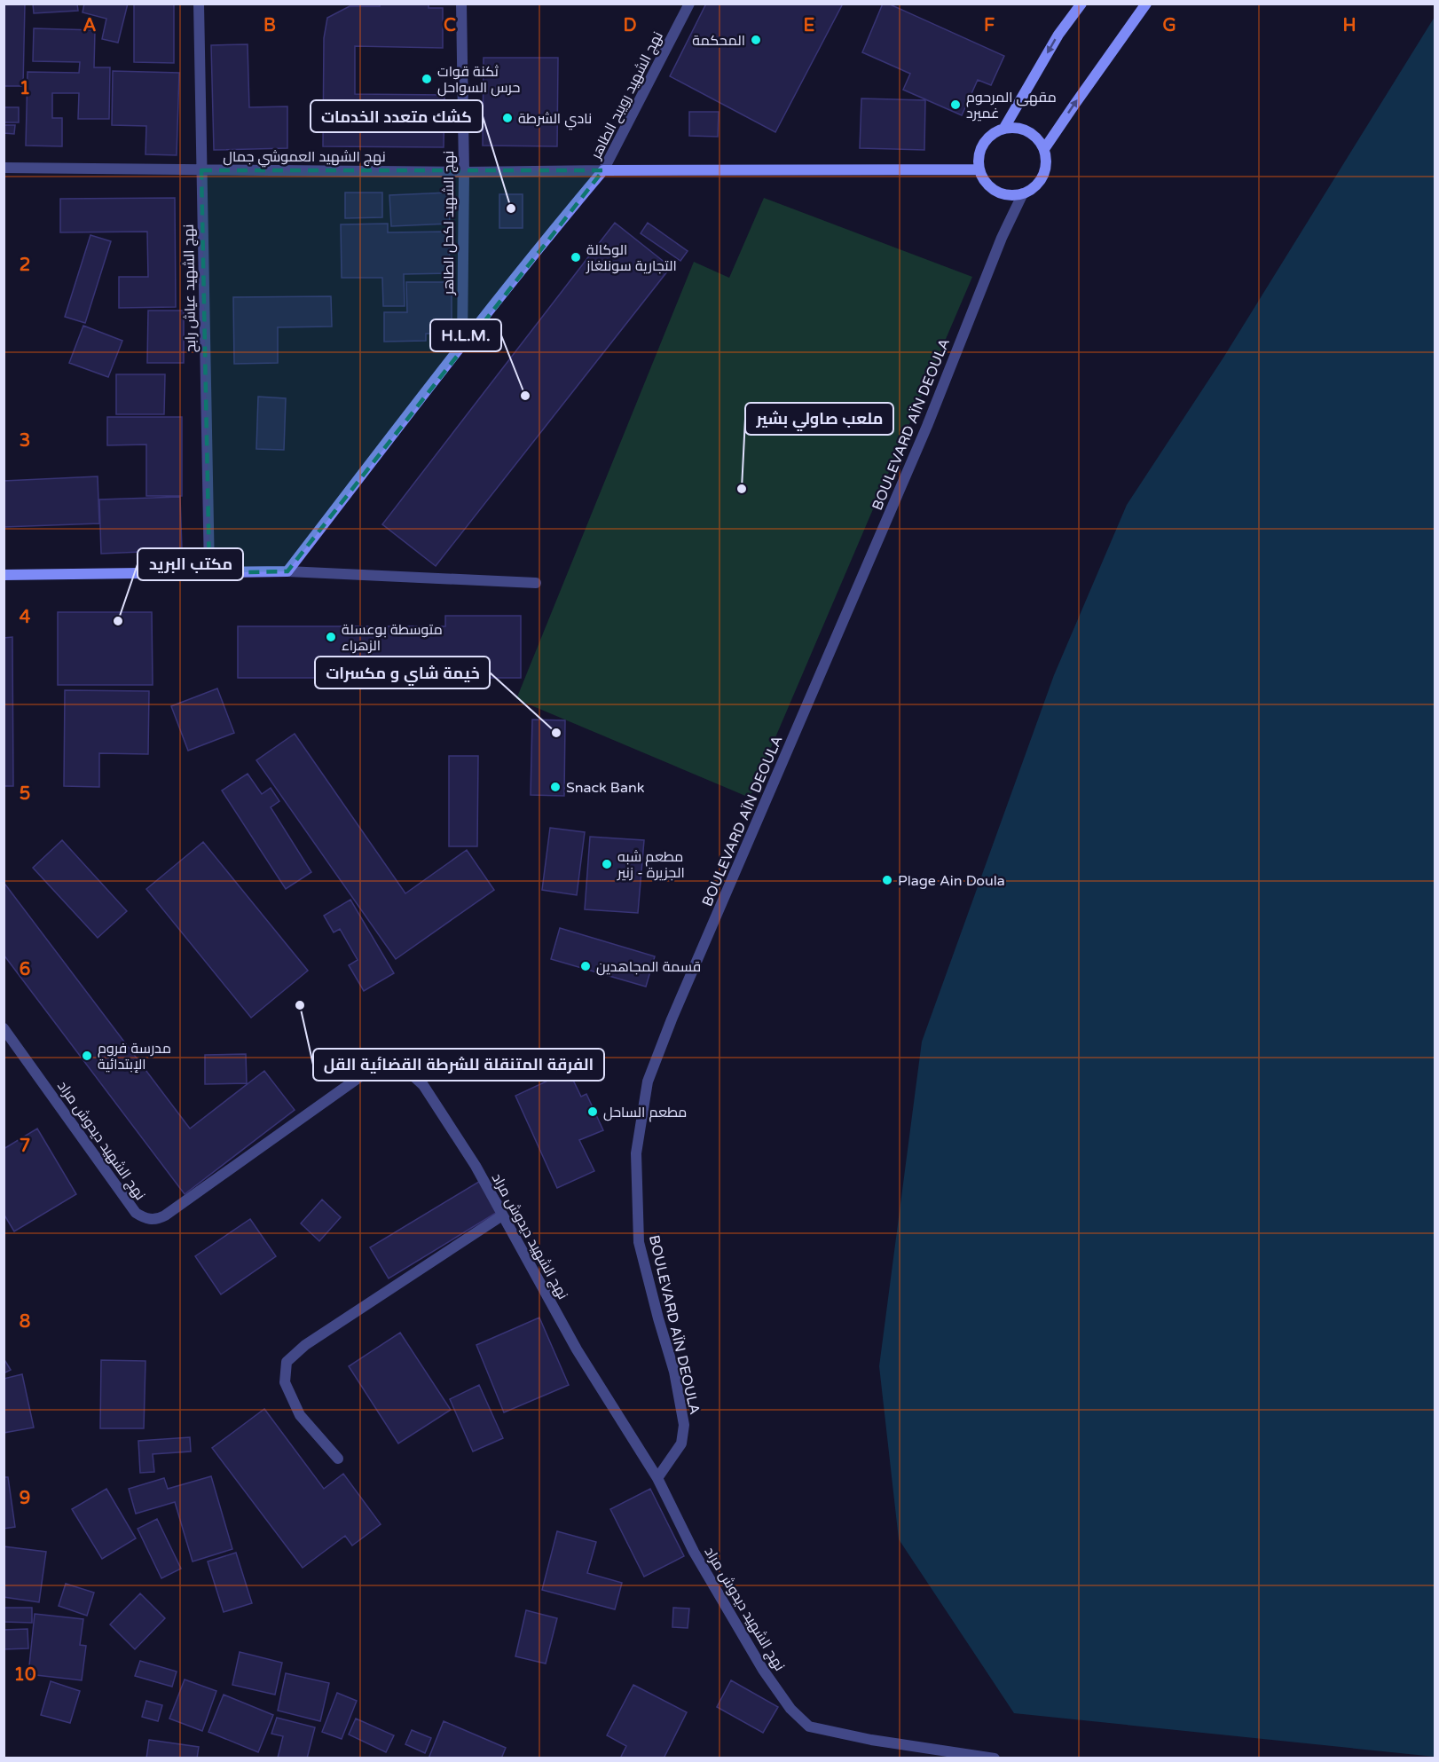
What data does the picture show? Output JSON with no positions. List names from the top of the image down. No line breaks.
{"streets":{"street":["نهج الشهيد رويبح الطاهر","نهج الشهيد العموشي جمال","نهج الشهيد لكحل الطاهر","نهج الشهيد عياش رابح","BOULEVARD AÏN DEOULA","نهج الشهيد ديدوش مراد"]},"crossings":[["نهج الشهيد رويبح الطاهر","نهج الشهيد العموشي جمال"],["نهج الشهيد العموشي جمال","نهج الشهيد لكحل الطاهر"],["نهج الشهيد العموشي جمال","نهج الشهيد عياش رابح"],["BOULEVARD AÏN DEOULA","نهج الشهيد ديدوش مراد"]],"places":["المحكمة","ثكنة قوات حرس السواحل","مقهى المرحوم غميرد","نادي الشرطة","كشك متعدد الخدمات","الوكالة التجارية سونلغاز","H.L.M.","ملعب صاولي بشير","مكتب البريد","متوسطة بوعسلة الزهراء","خيمة شاي و مكسرات","Snack Bank","مطعم شبه الجزيرة - زنير","Plage Ain Doula","قسمة المجاهدين","الفرقة المتنقلة للشرطة القضائية القل","مدرسة فروم الإبتدائية","مطعم الساحل"],"grid":{"columns":["A","B","C","D","E","F","G","H"],"rows":["1","2","3","4","5","6","7","8","9","10"]}}
